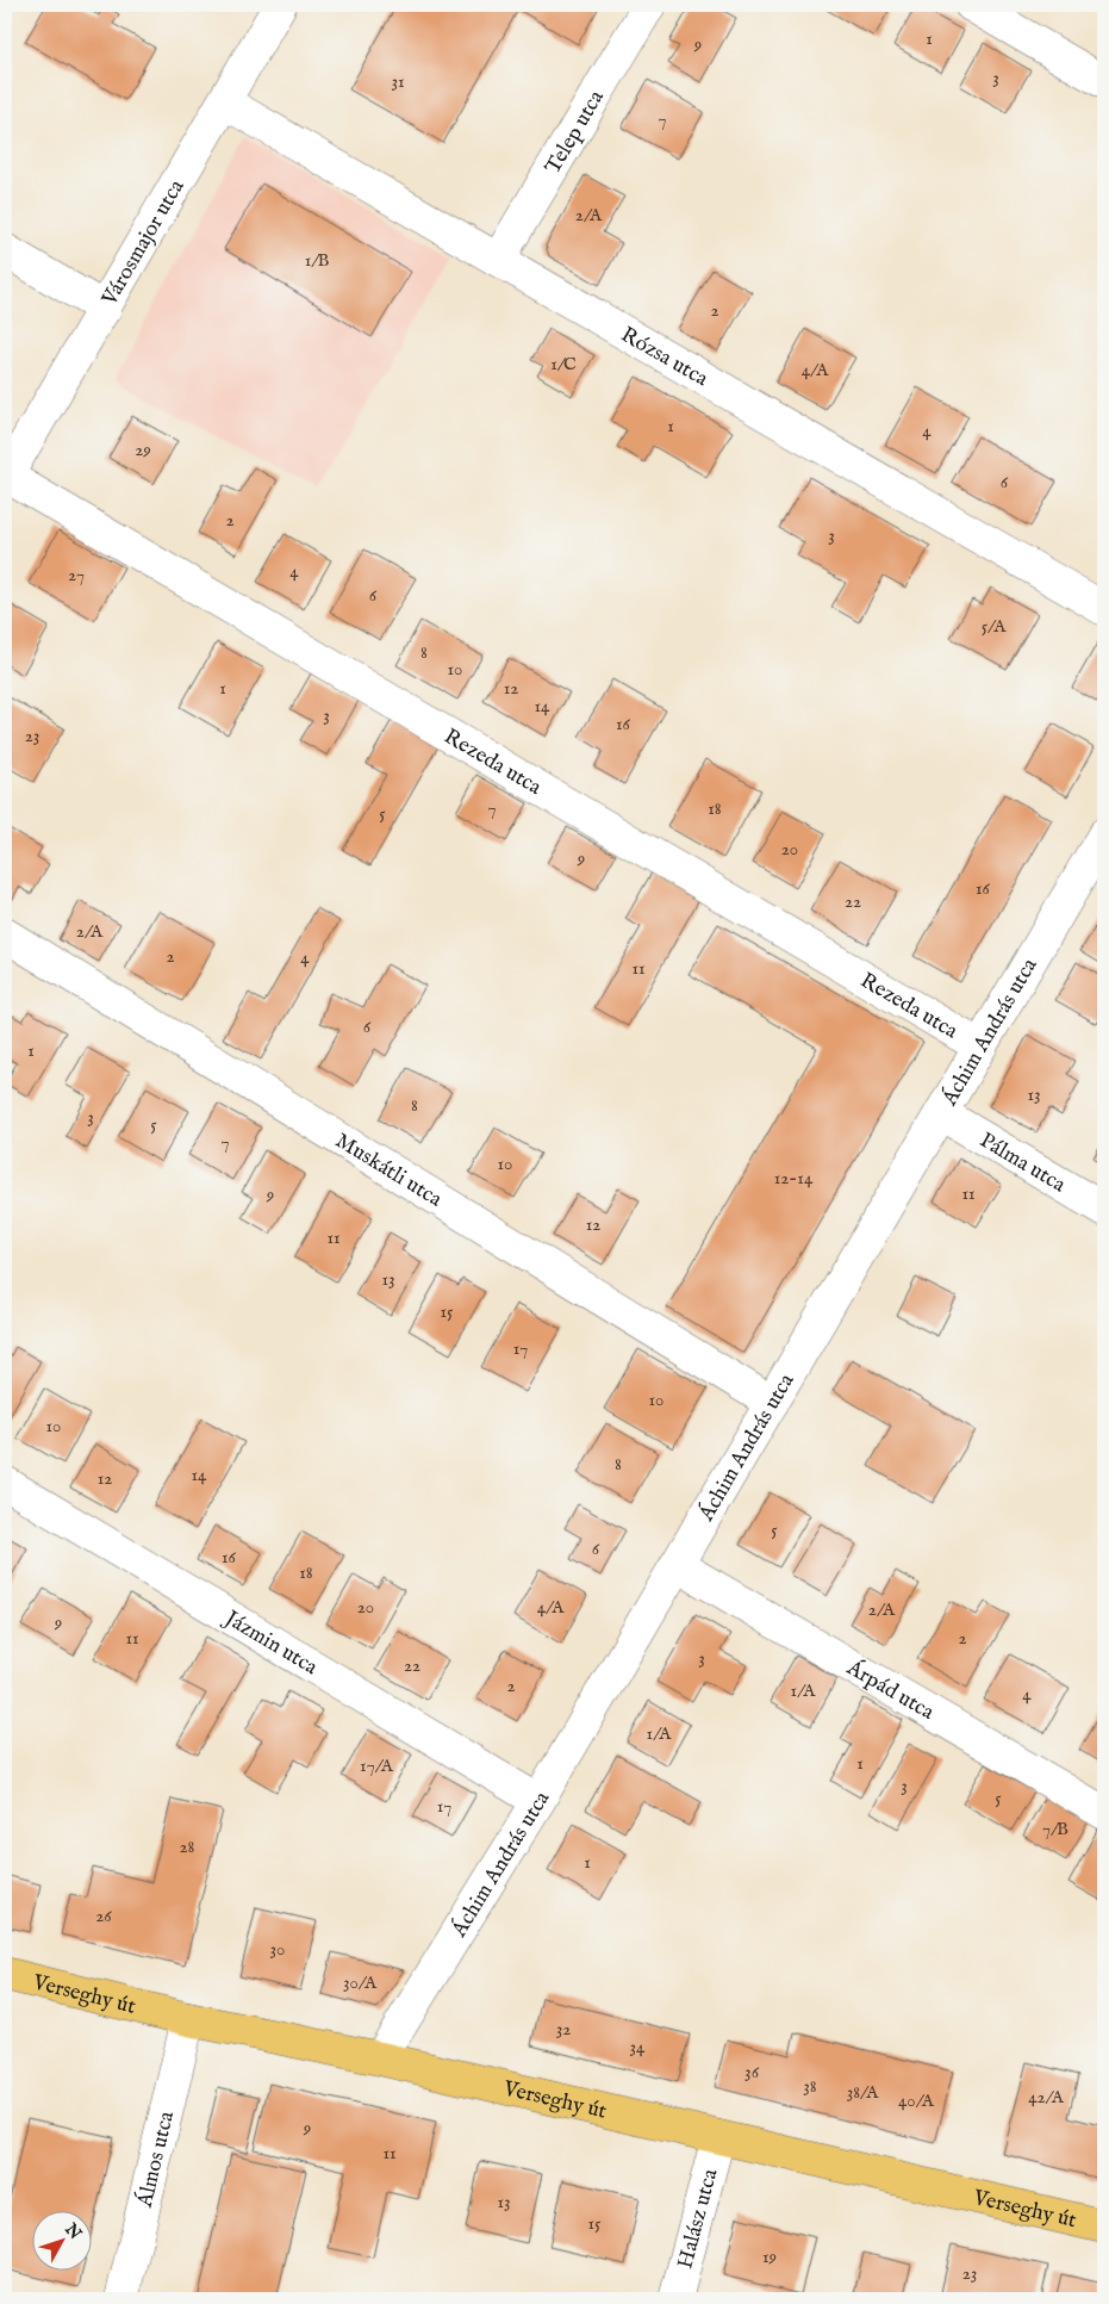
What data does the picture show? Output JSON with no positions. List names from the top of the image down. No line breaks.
{"streets":{"main road":["Verseghy út"],"street":["Telep utca","Városmajor utca","Rózsa utca","Rezeda utca","Áchim András utca","Pálma utca","Muskátli utca","Jázmin utca","Árpád utca","Álmos utca","Halász utca"]},"crossings":[["Telep utca","Rózsa utca"],["Városmajor utca","Rózsa utca"],["Városmajor utca","Rezeda utca"],["Rezeda utca","Áchim András utca"],["Áchim András utca","Pálma utca"],["Áchim András utca","Muskátli utca"],["Áchim András utca","Jázmin utca"],["Áchim András utca","Árpád utca"],["Áchim András utca","Verseghy út"],["Verseghy út","Álmos utca"],["Verseghy út","Halász utca"]],"house_numbers":["1","9","3","31","7","2/A","1/B","2","1/C","4/A","1","4","29","6","2","3","4","27","6","5/A","8","10","1","12","14","3","16","23","7","18","5","20","9","16","22","2/A","2","4","11","6","1","13","8","3","5","7","10","12-14","11","9","12","11","13","15","17","10","10","8","14","12","5","6","16","18","20","4/A","2/A","9","11","2","3","22","2","1/A","4","1/A","1","17/A","3","5","17","7/B","28","1","26","30","30/A","32","34","36","38","38/A","42/A","40/A","9","11","13","15","19","23"],"north":"top right"}
